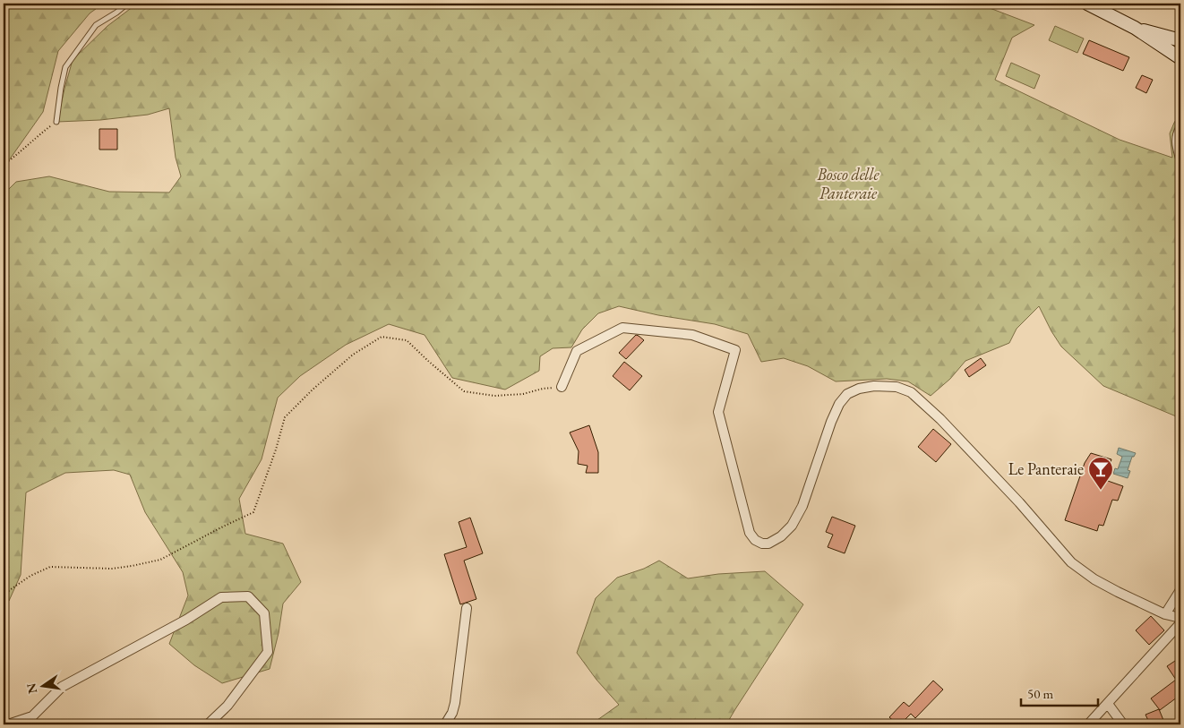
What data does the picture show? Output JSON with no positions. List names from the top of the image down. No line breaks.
{"parks":["Bosco delle Panteraie"],"places":{"bar":["Le Panteraie"]},"scale_bar":"50 m","north":"left"}
